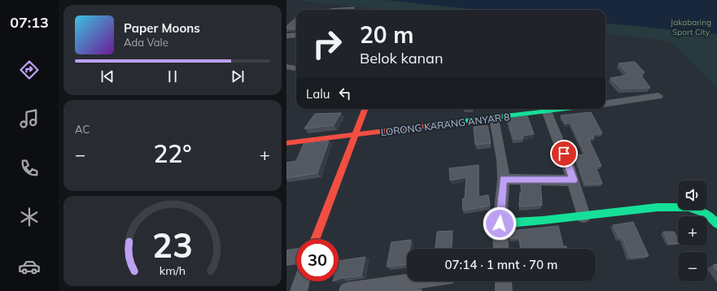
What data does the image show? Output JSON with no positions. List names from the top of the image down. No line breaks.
{"streets":{"street":["LORONG KARANG ANYAR 8"]},"parks":["Jakabaring Sport City"],"page":{"tabs":"07:13","turn":["20 m","Belok kanan"],"song":["Paper Moons","Ada Vale"],"then":"Lalu","tile":"AC","heat":["−","22°","+"],"map_buttons":["+","−"],"limit":"30","trip":"07:14 · 1 mnt · 70 m","gauge":["23","km/h"]}}
